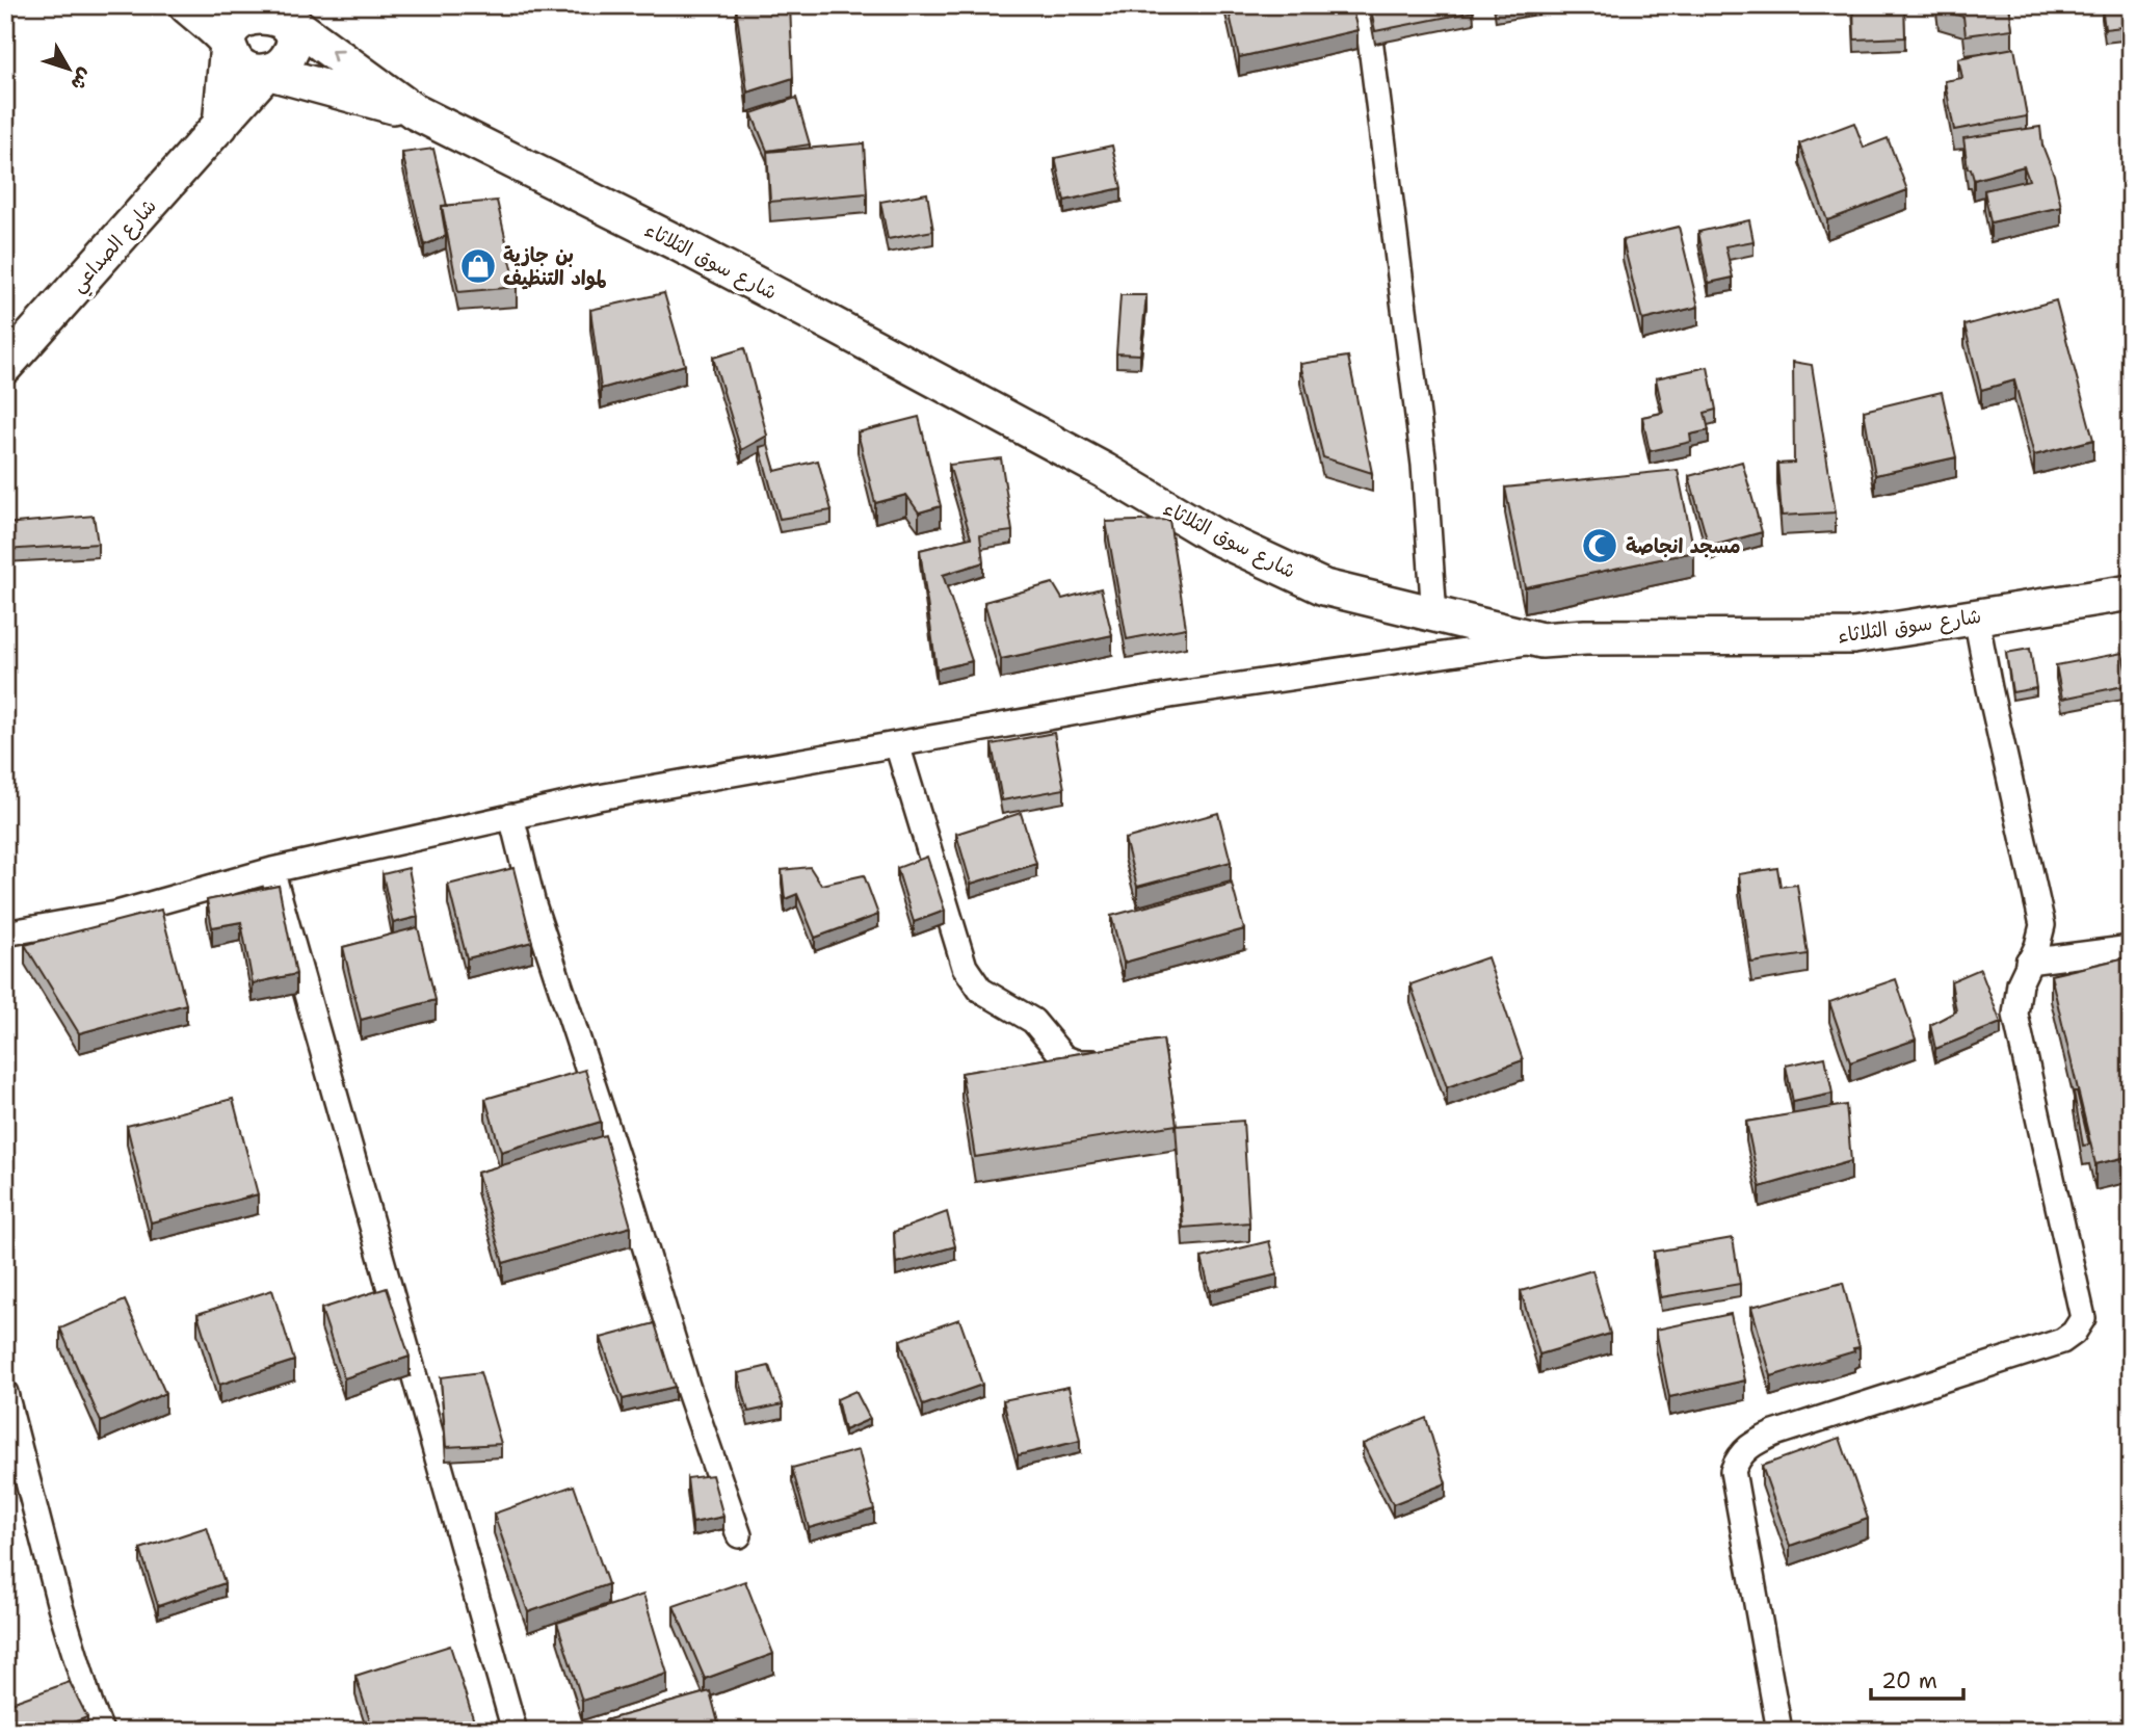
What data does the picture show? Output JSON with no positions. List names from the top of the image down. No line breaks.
{"streets":{"street":["شارع الصداعي","شارع سوق الثلاثاء"]},"places":{"shop":["بن جازية لمواد التنظيف"],"mosque":["مسجد انجاصة"]},"scale_bar":"20 m","north":"bottom right"}
